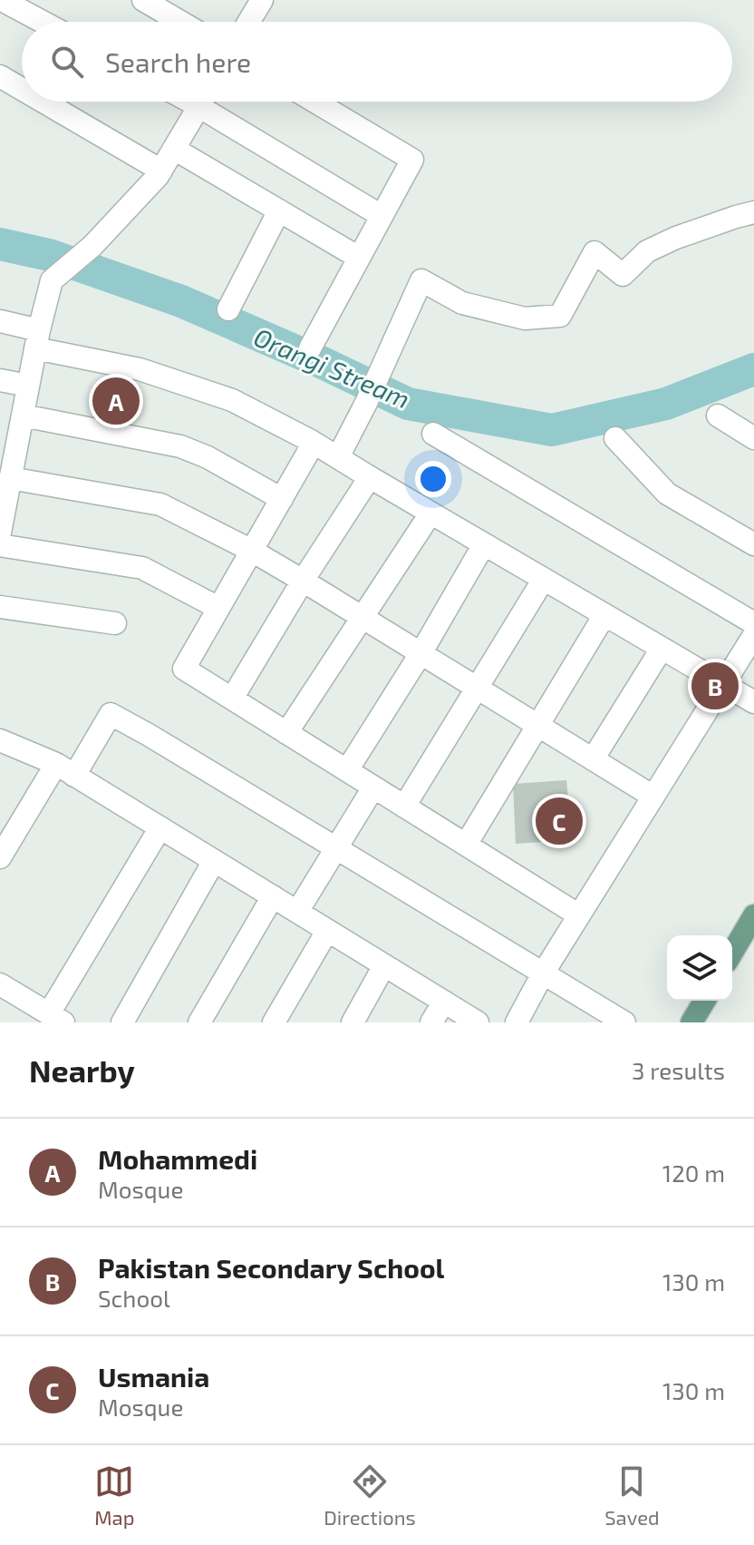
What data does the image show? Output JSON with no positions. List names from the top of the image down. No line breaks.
{"water":["Orangi Stream"],"page":{"search":"Search here","pins":["A","B","C"],"heading":["Nearby","3 results"],"list":[{"mark":"A","name":"Mohammedi","note":"Mosque","value":"120 m"},{"mark":"B","name":"Pakistan Secondary School","note":"School","value":"130 m"},{"mark":"C","name":"Usmania","note":"Mosque","value":"130 m"}],"nav":["Map","Directions","Saved"]}}
